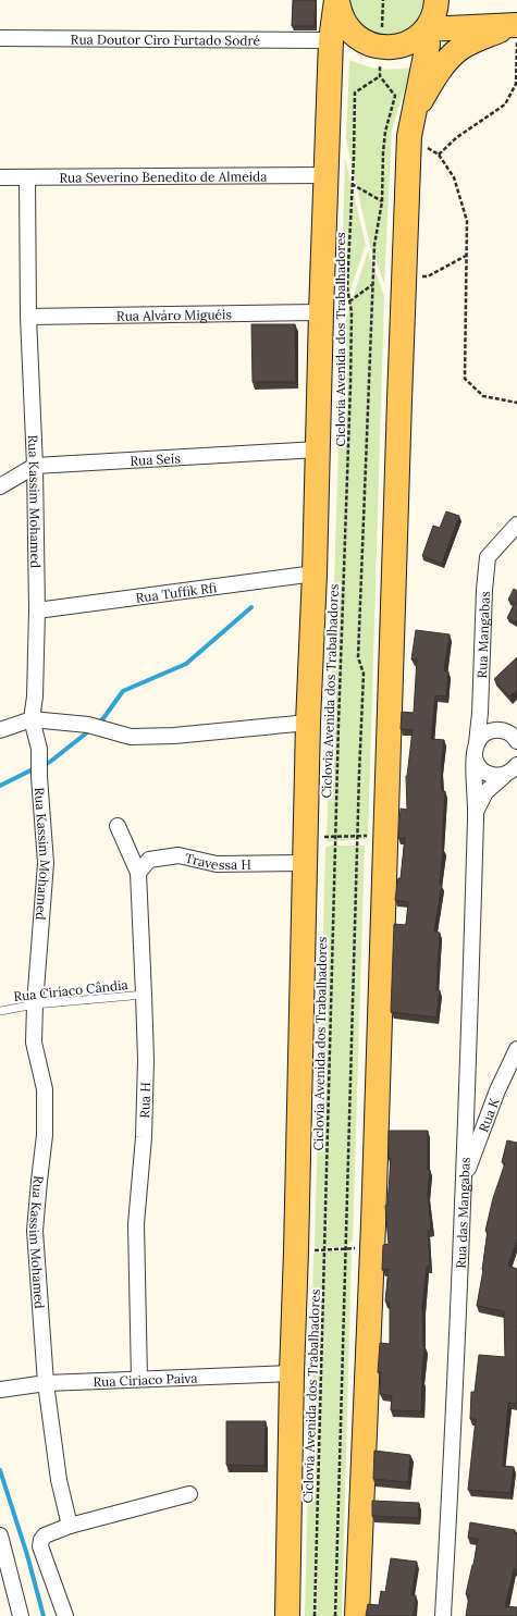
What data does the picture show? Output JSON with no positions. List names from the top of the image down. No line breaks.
{"streets":{"street":["Rua Doutor Ciro Furtado Sodré","Rua Severino Benedito de Almeida","Rua Alváro Miguéis","Rua Seis","Rua Kassim Mohamed","Rua Tuffik Rfi","Rua Mangabas","Travessa H","Rua H","Rua K","Rua das Mangabas","Rua Ciriaco Paiva"],"lane":["Rua Ciríaco Cândia"],"path":["Ciclovia Avenida dos Trabalhadores"]},"crossings":[["Rua Severino Benedito de Almeida","Rua Kassim Mohamed"],["Rua Alváro Miguéis","Rua Kassim Mohamed"],["Rua Seis","Rua Kassim Mohamed"],["Rua Kassim Mohamed","Rua Tuffik Rfi"],["Rua Kassim Mohamed","Rua Ciríaco Cândia"],["Rua Kassim Mohamed","Rua Ciriaco Paiva"],["Rua Mangabas","Rua das Mangabas"],["Travessa H","Rua H"],["Rua Ciríaco Cândia","Rua H"],["Rua H","Rua Ciriaco Paiva"],["Rua K","Rua das Mangabas"]]}
